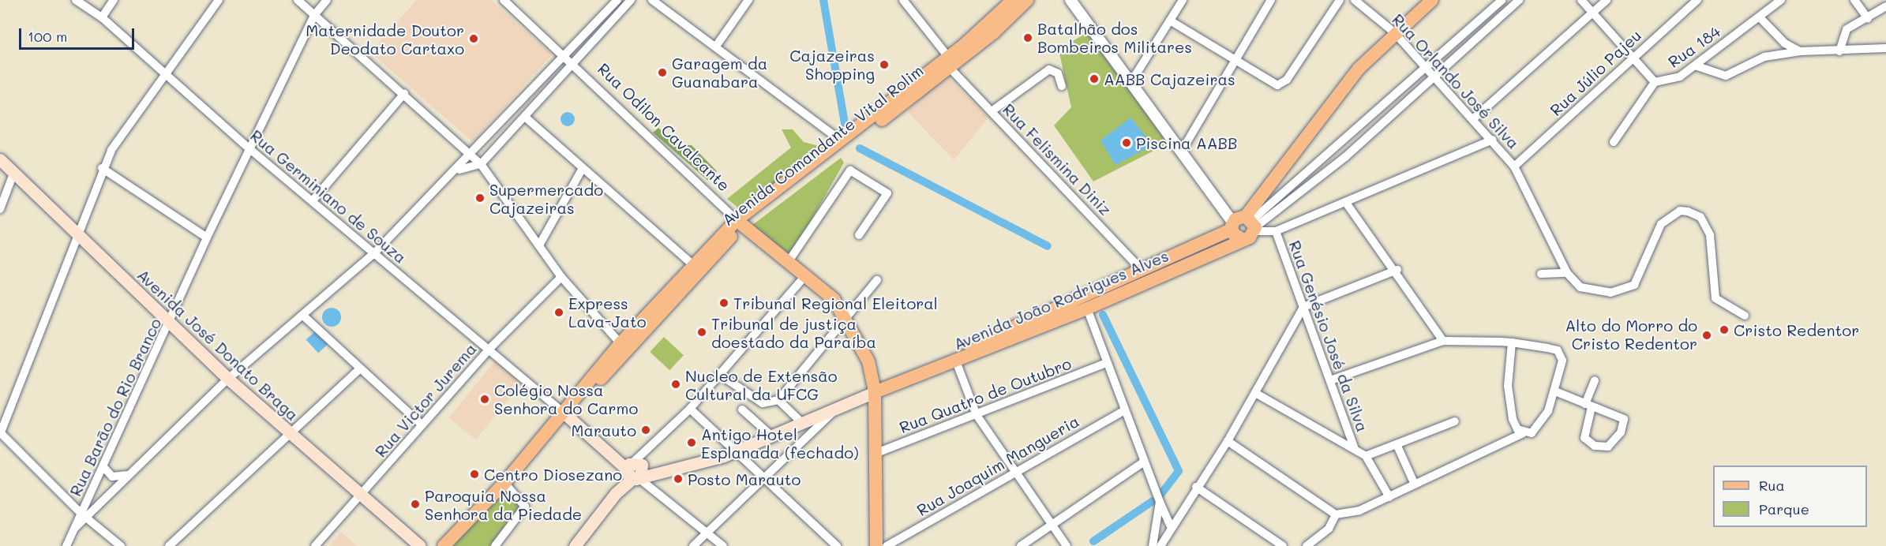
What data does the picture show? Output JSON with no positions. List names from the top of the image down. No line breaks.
{"streets":{"main road":["Rua Odilon Cavalcante","Avenida Comandante Vital Rolim","Avenida João Rodrigues Alves","Avenida José Donato Braga"],"street":["Rua 184","Rua Júlio Pajeu","Rua Orlando José Silva","Rua Felismina Diniz","Rua Germiniano de Souza","Rua Genésio José da Silva","Rua Quatro de Outubro","Rua Victor Jurema","Rua Barāo do Rio Branco","Rua Joaquim Mangueria"]},"crossings":[["Rua Júlio Pajeu","Rua Orlando José Silva"],["Rua Odilon Cavalcante","Avenida Comandante Vital Rolim"],["Rua Odilon Cavalcante","Avenida João Rodrigues Alves"],["Rua Odilon Cavalcante","Rua Quatro de Outubro"],["Avenida Comandante Vital Rolim","Rua Felismina Diniz"],["Avenida Comandante Vital Rolim","Rua Germiniano de Souza"],["Avenida Comandante Vital Rolim","Avenida João Rodrigues Alves"],["Rua Felismina Diniz","Avenida João Rodrigues Alves"],["Rua Germiniano de Souza","Avenida João Rodrigues Alves"],["Rua Germiniano de Souza","Rua Victor Jurema"],["Rua Germiniano de Souza","Rua Barāo do Rio Branco"],["Avenida José Donato Braga","Rua Victor Jurema"],["Avenida José Donato Braga","Rua Barāo do Rio Branco"]],"places":["Batalhão dos Bombeiros Militares","Maternidade Doutor Deodato Cartaxo","Cajazeiras Shopping","Garagem da Guanabara","AABB Cajazeiras","Piscina AABB","Supermercado Cajazeiras","Tribunal Regional Eleitoral","Express Lava-Jato","Cristo Redentor","Tribunal de justiça doestado da Paraíba","Alto do Morro do Cristo Redentor","Nucleo de Extensão Cultural da UFCG","Colégio Nossa Senhora do Carmo","Marauto","Antigo Hotel Esplanada (fechado)","Centro Diosezano","Posto Marauto","Paroquia Nossa Senhora da Piedade"],"legend":["Rua","Parque"],"scale_bar":"100 m"}
